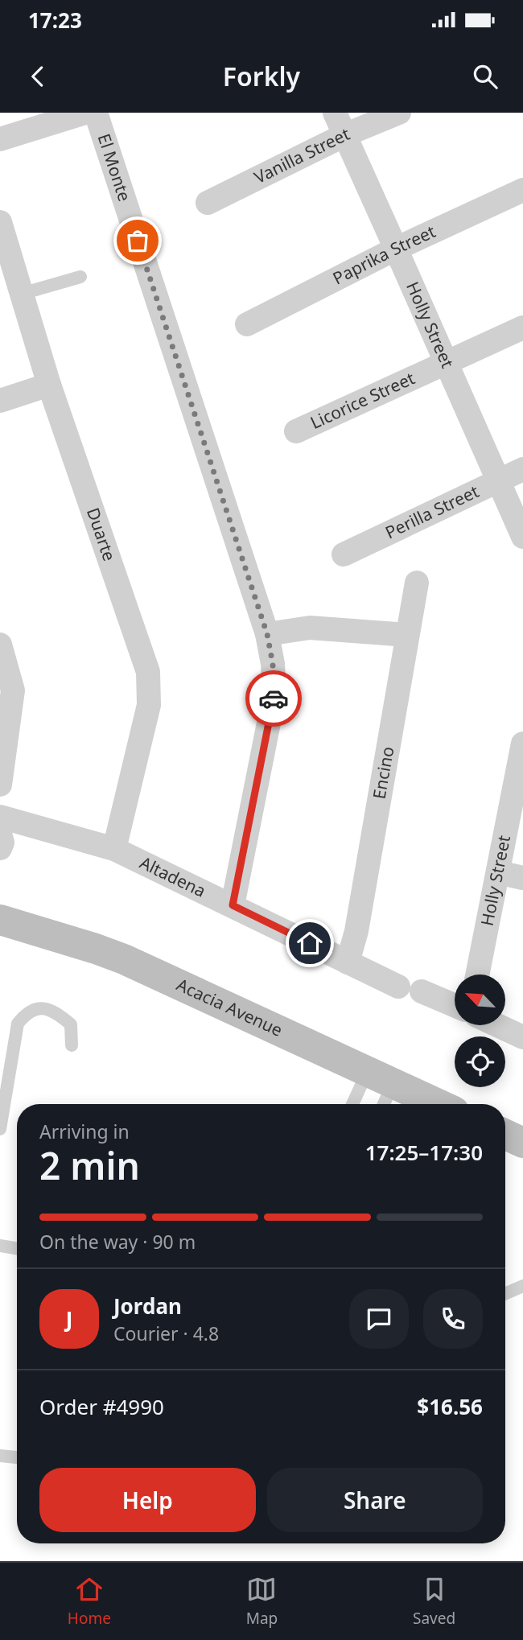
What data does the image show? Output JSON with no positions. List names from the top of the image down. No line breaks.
{"streets":{"street":["Vanilla Street","El Monte","Paprika Street","Holly Street","Licorice Street","Perilla Street","Duarte","Encino","Altadena","Acacia Avenue"]},"crossings":[["Vanilla Street","Holly Street"],["El Monte","Altadena"],["Paprika Street","Holly Street"],["Holly Street","Licorice Street"],["Holly Street","Perilla Street"],["Duarte","Altadena"],["Encino","Altadena"]],"north":"top left","page":{"status":"17:23","header":"Forkly","heading":["2 min","Arriving in","17:25–17:30"],"panel":["Jordan","Courier · 4.8","Order #4990","$16.56"],"bar":"On the way · 90 m","round":"J","buttons":["Help","Share"],"tabs":["Home","Map","Saved"]}}
